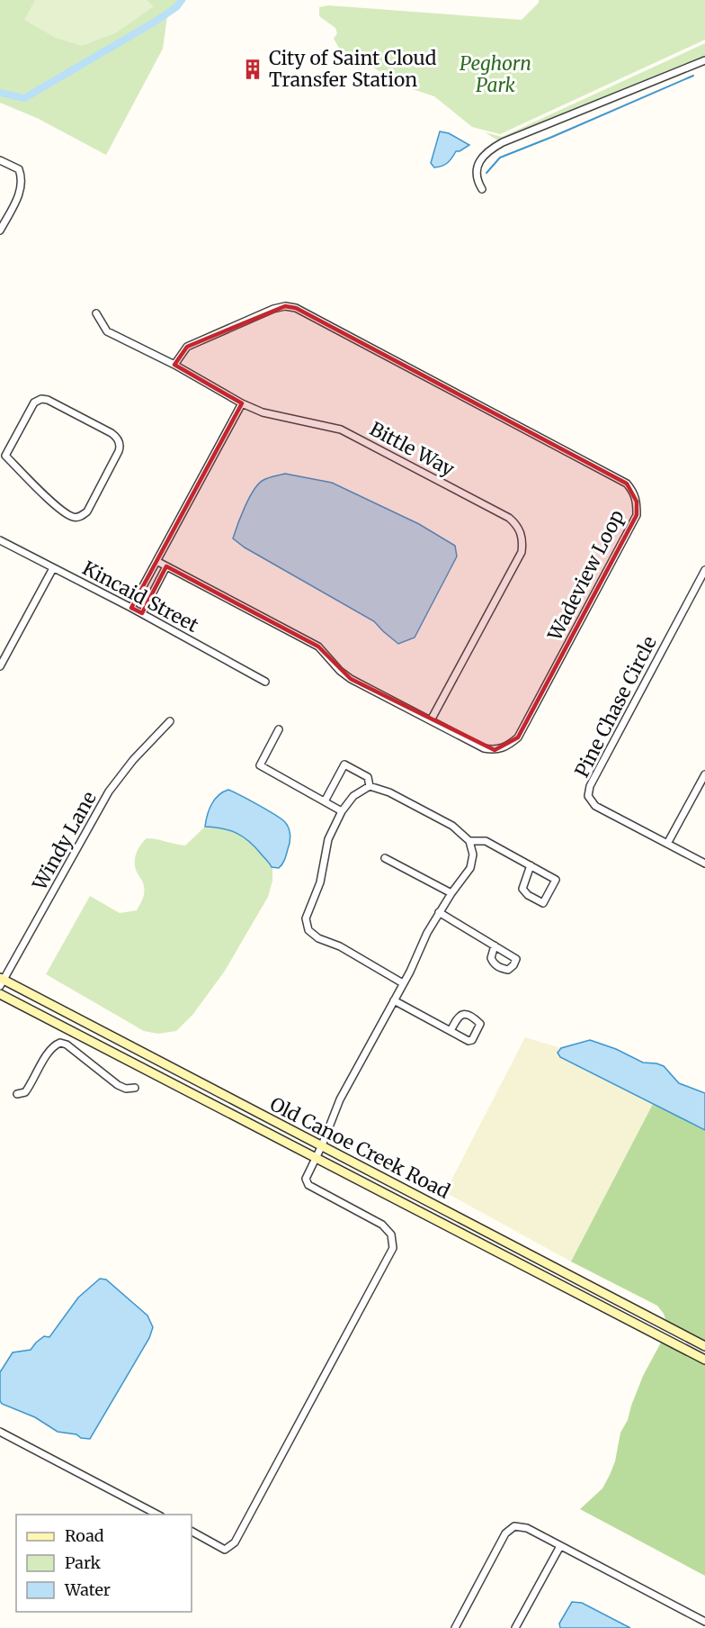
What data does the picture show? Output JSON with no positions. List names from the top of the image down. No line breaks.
{"streets":{"main road":["Old Canoe Creek Road"],"street":["Bittle Way","Wadeview Loop","Kincaid Street","Pine Chase Circle","Windy Lane"]},"crossings":[["Bittle Way","Wadeview Loop"],["Windy Lane","Old Canoe Creek Road"]],"parks":["Peghorn Park"],"places":{"building":["City of Saint Cloud Transfer Station"]},"legend":["Road","Park","Water"]}
